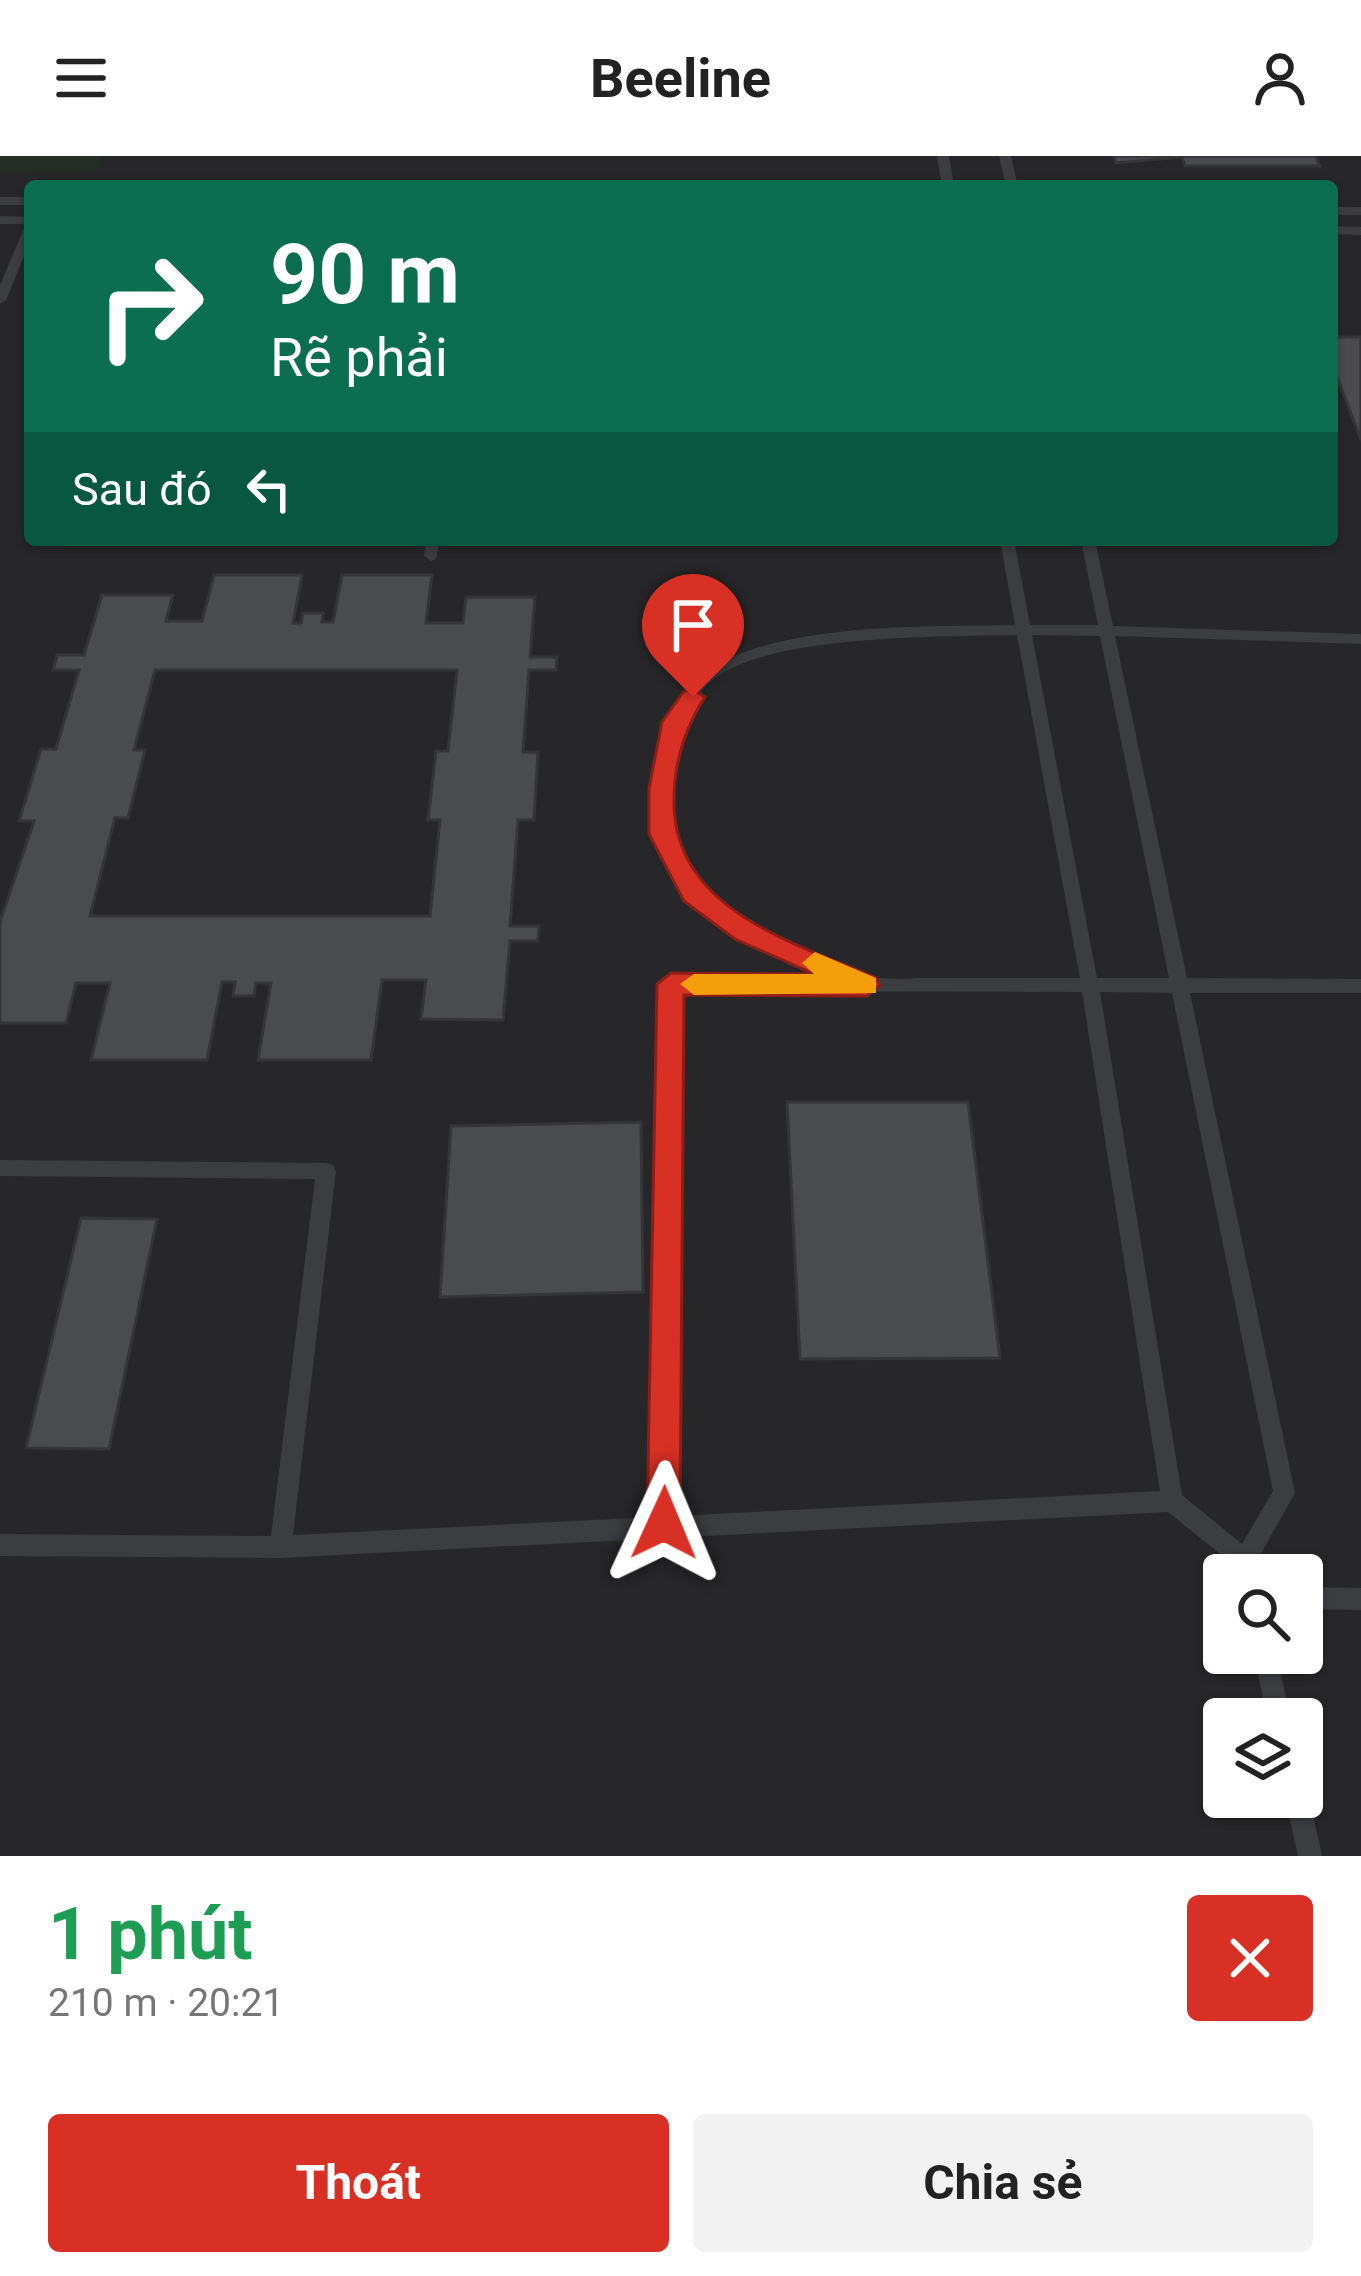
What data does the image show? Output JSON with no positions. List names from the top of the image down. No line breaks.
{"page":{"header":"Beeline","turn":["90 m","Rẽ phải"],"then":"Sau đó","heading":["1 phút","210 m · 20:21"],"buttons":["Thoát","Chia sẻ"]}}
